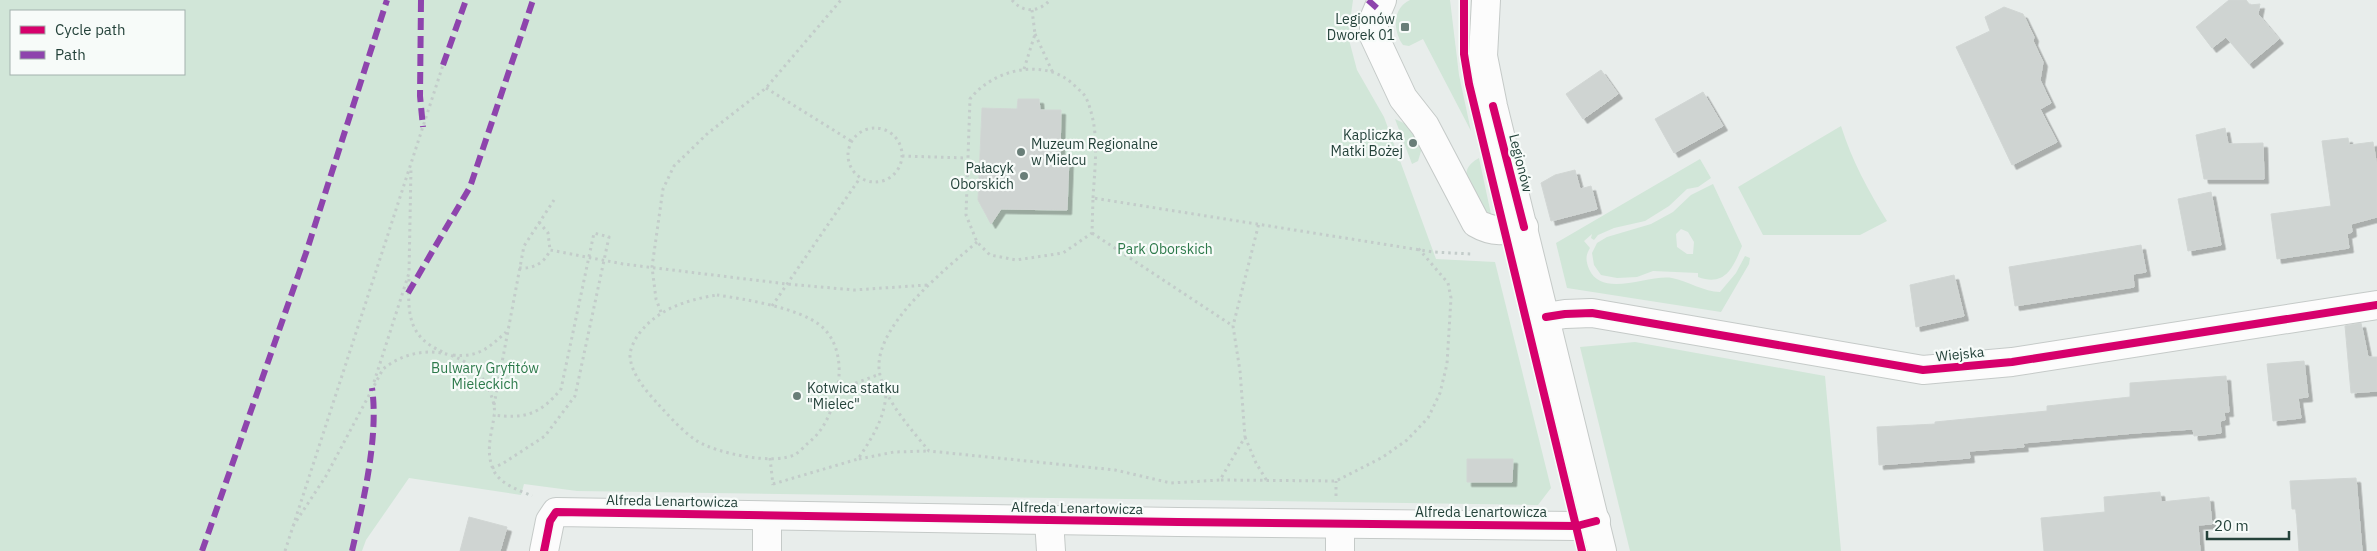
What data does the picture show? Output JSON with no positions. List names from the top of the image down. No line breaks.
{"streets":{"street":["Legionów","Wiejska","Alfreda Lenartowicza"]},"crossings":[["Legionów","Wiejska"],["Legionów","Alfreda Lenartowicza"]],"parks":["Park Oborskich","Bulwary Gryfitów Mieleckich"],"places":{"transit":["Legionów Dworek 01"],"other":["Kapliczka Matki Bożej","Muzeum Regionalne w Mielcu","Pałacyk Oborskich","Kotwica statku \"Mielec\""]},"legend":["Cycle path","Path"],"scale_bar":"20 m"}
